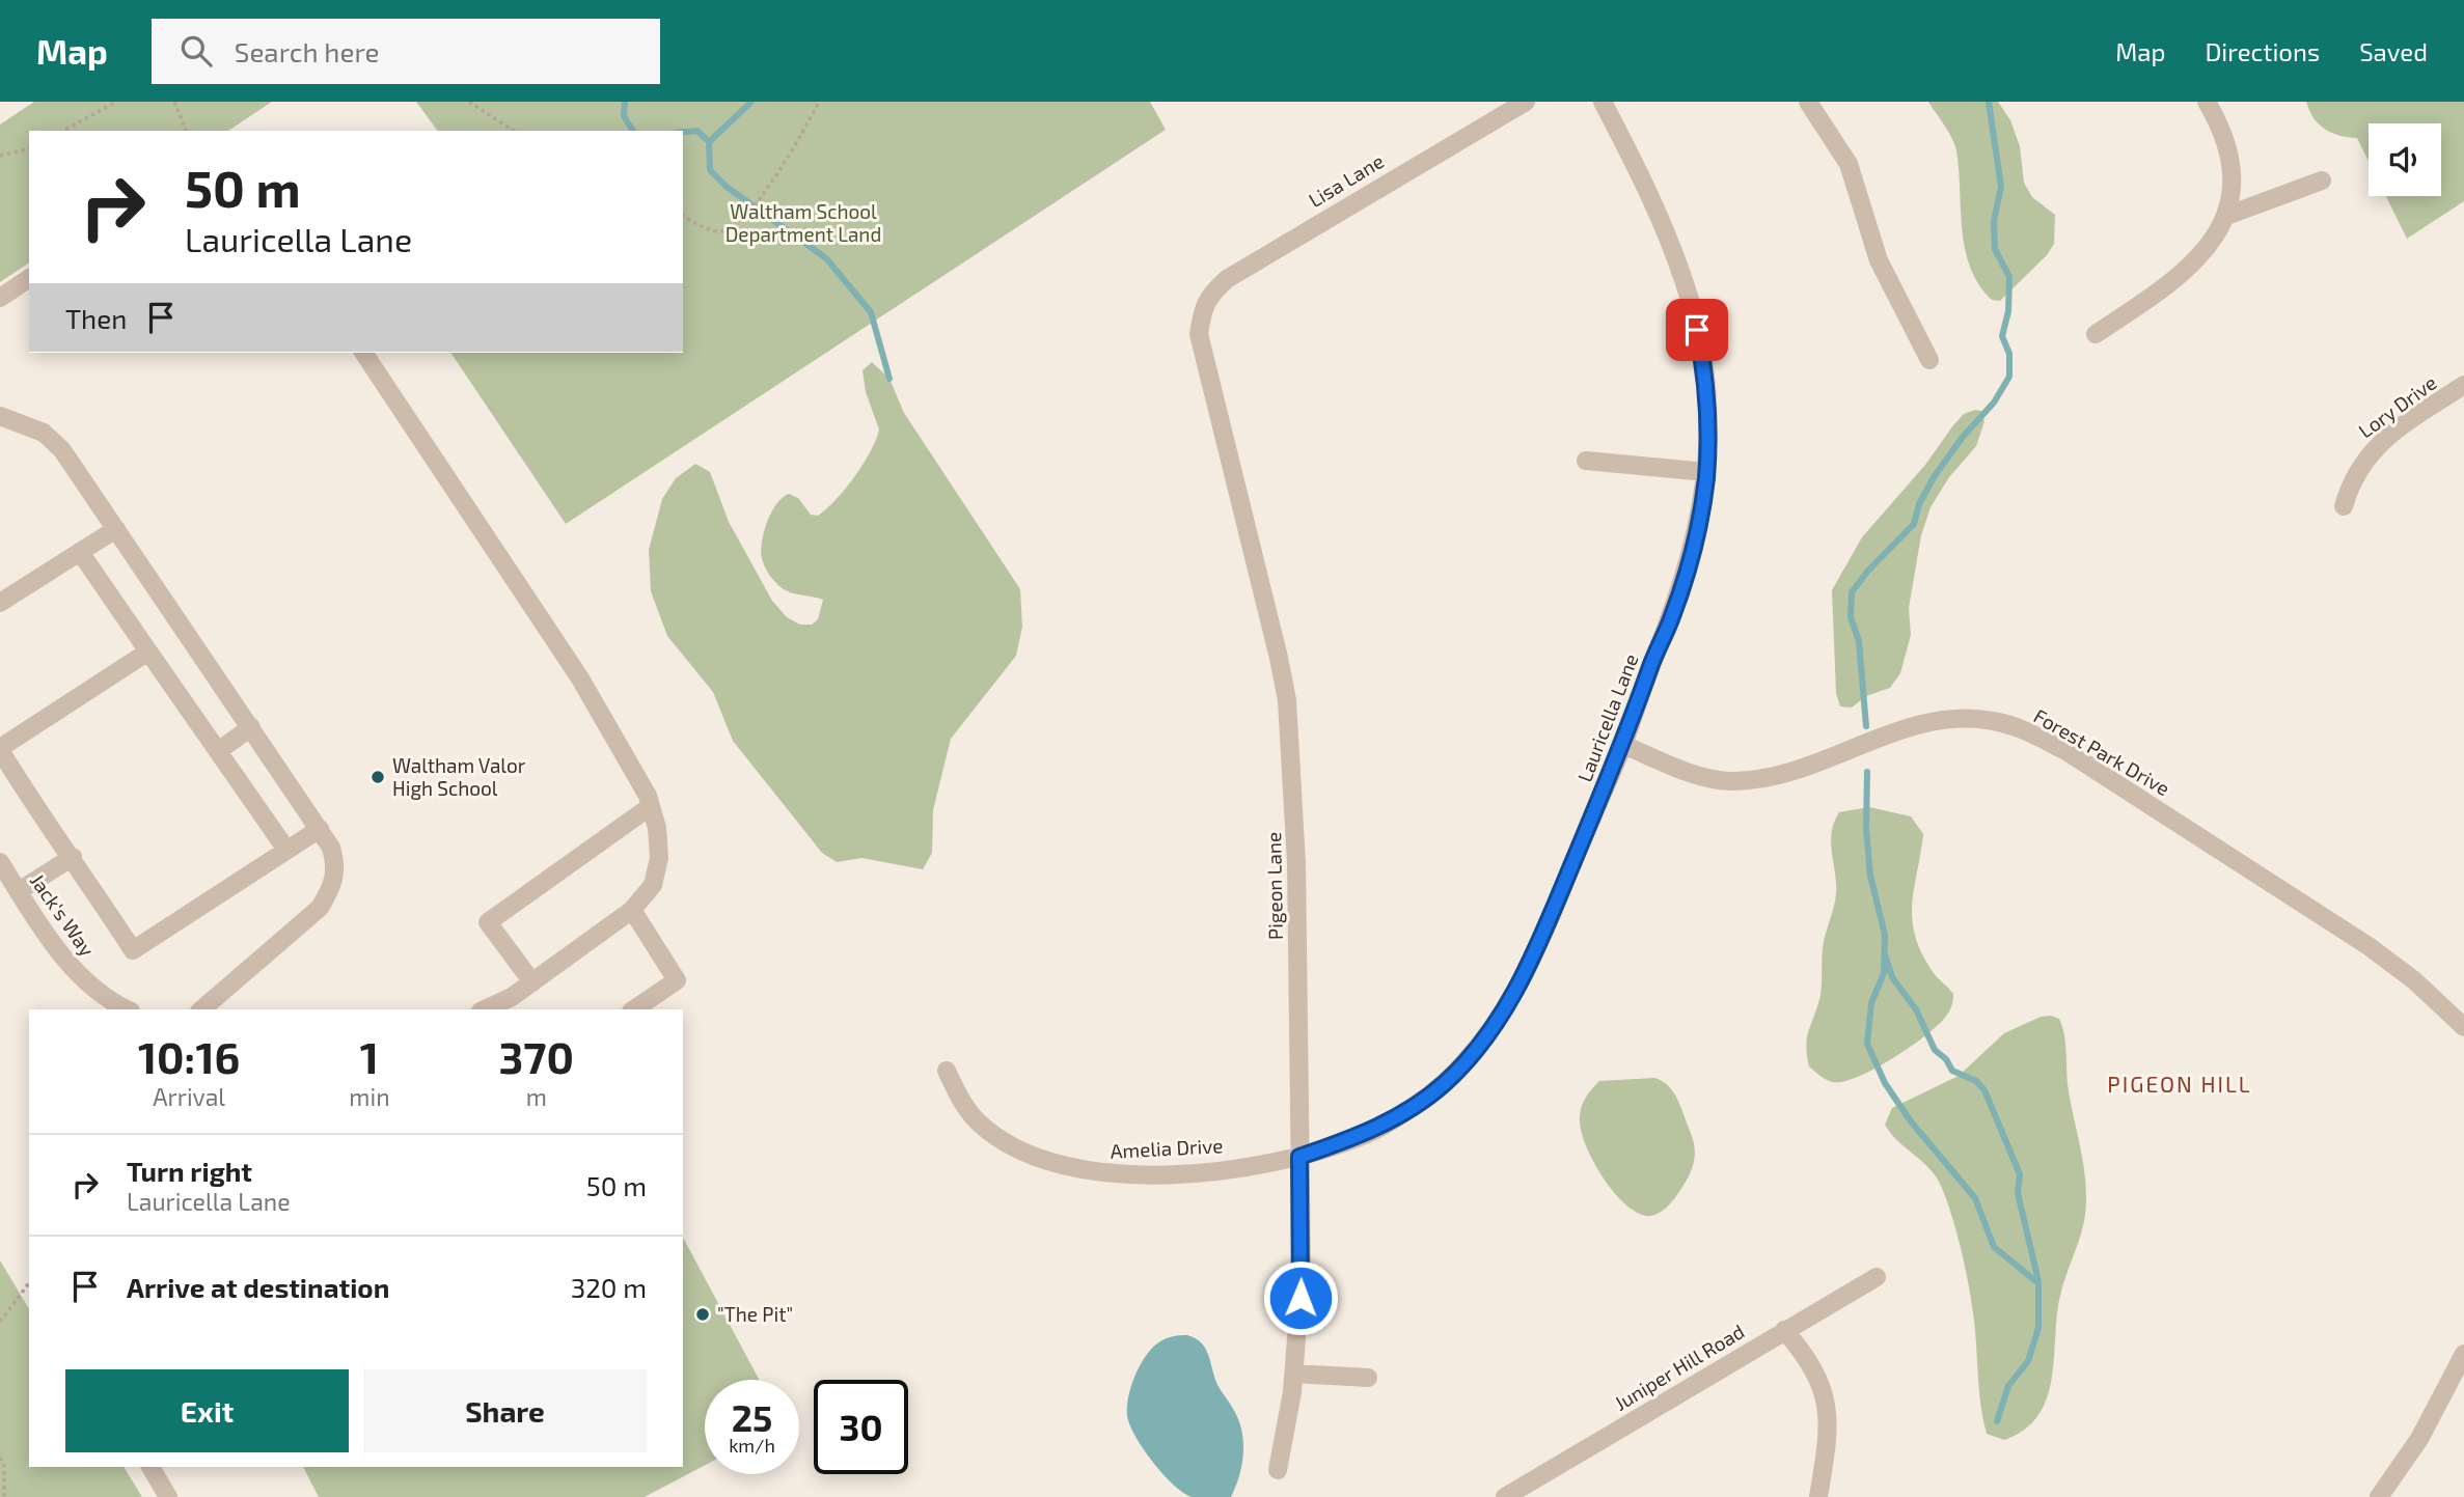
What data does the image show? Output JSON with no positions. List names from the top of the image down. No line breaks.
{"streets":{"street":["Lisa Lane","Lory Drive","Lauricella Lane","Forest Park Drive","Pigeon Lane","Jack's Way","Amelia Drive","Juniper Hill Road"]},"crossings":[["Lisa Lane","Pigeon Lane"],["Lauricella Lane","Forest Park Drive"],["Lauricella Lane","Pigeon Lane"],["Lauricella Lane","Amelia Drive"],["Pigeon Lane","Amelia Drive"]],"districts":["PIGEON HILL"],"parks":["Waltham School Department Land"],"places":["Waltham Valor High School","\"The Pit\""],"page":{"header":"Map","search":"Search here","nav":["Map","Directions","Saved"],"turn":["50 m","Lauricella Lane"],"then":"Then","eta":["10:16","Arrival","1","min","370","m"],"list":[{"name":"Turn right","note":"Lauricella Lane","value":"50 m"},{"name":"Arrive at destination","value":"320 m"}],"buttons":["Exit","Share"],"speed":"25 km/h","limit":"30"}}
